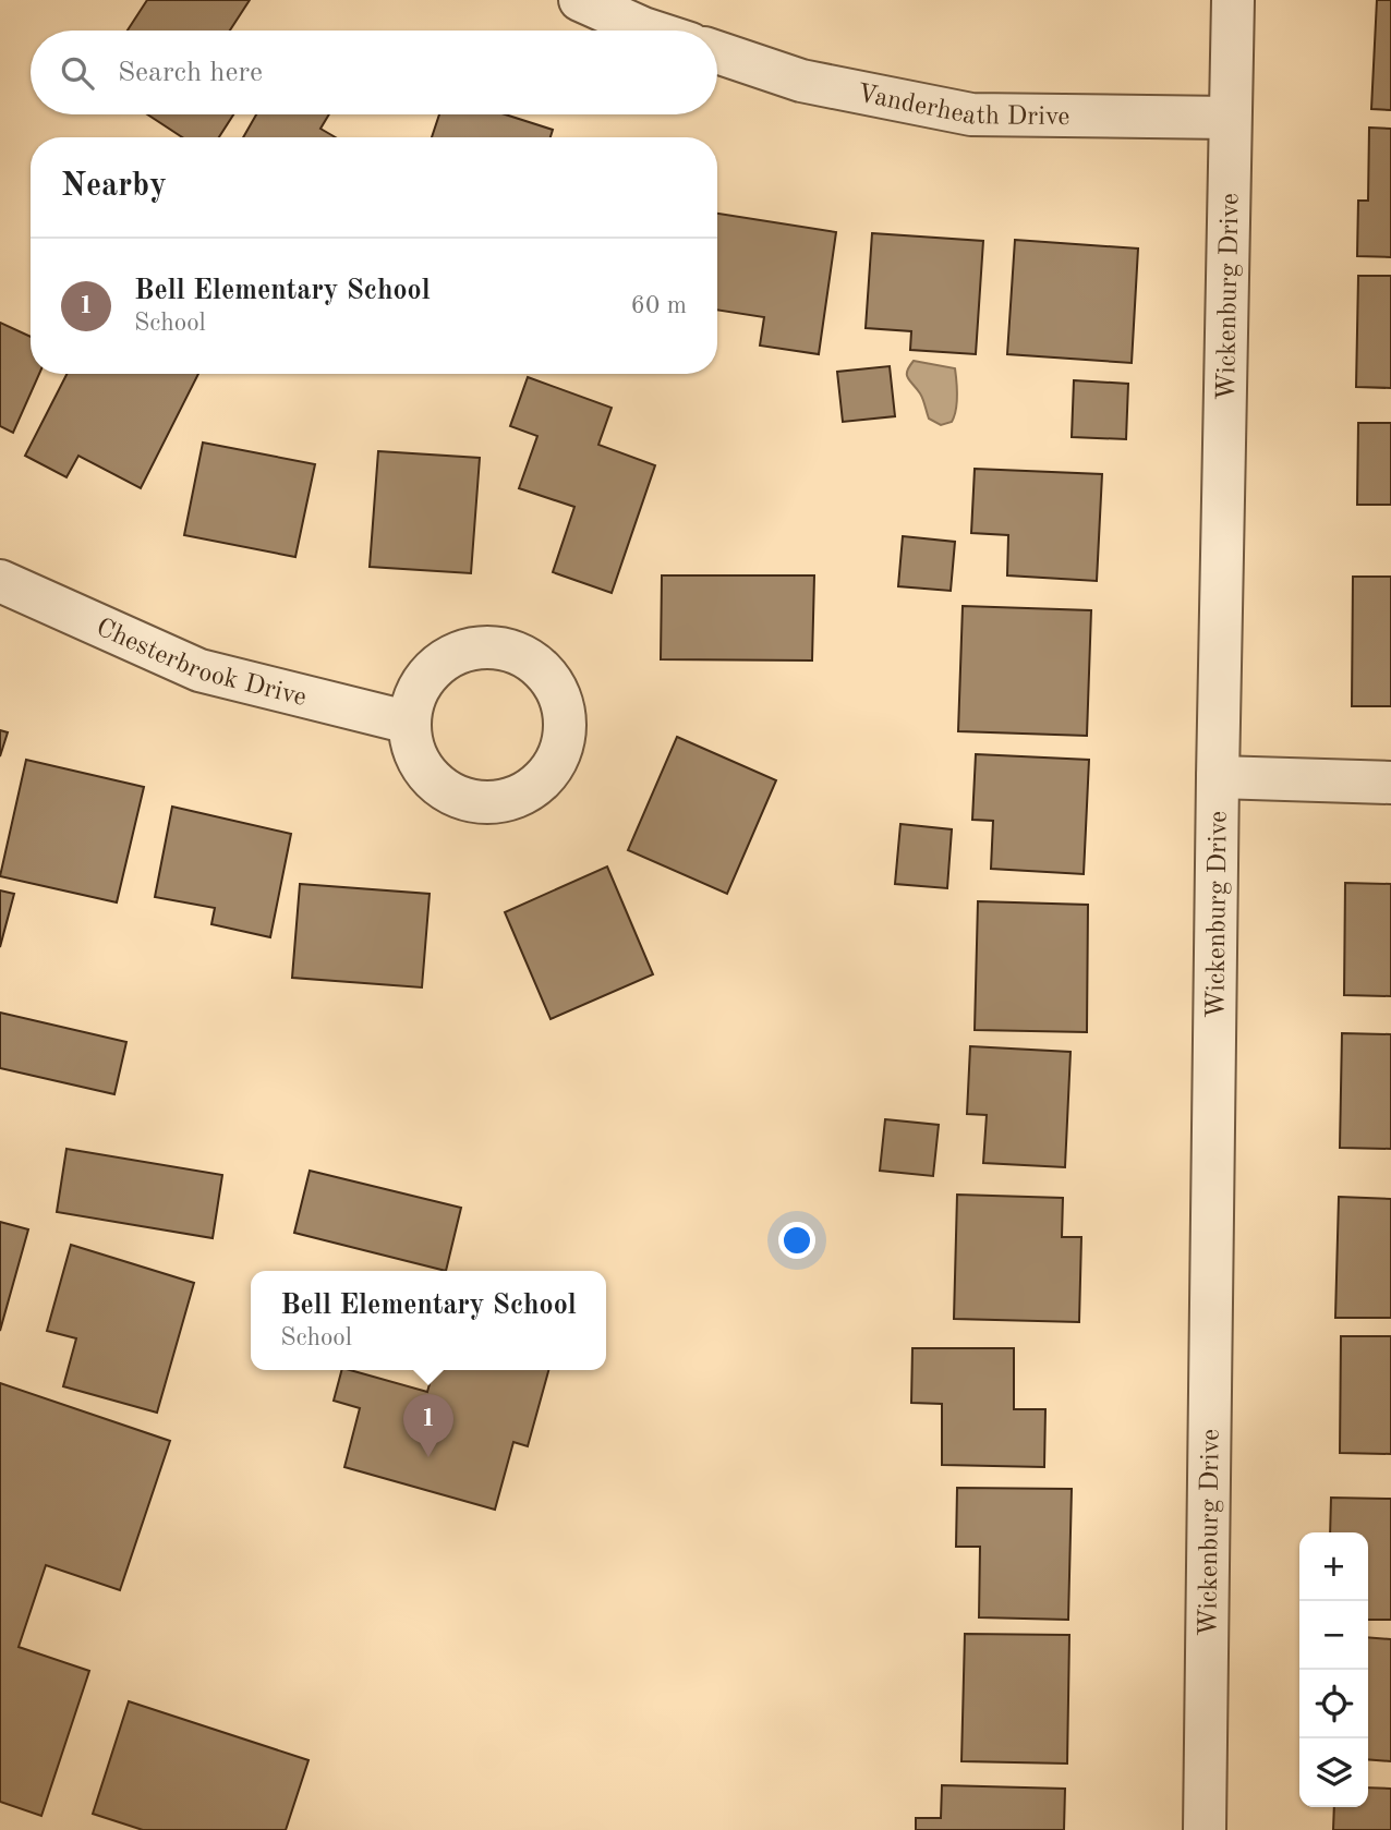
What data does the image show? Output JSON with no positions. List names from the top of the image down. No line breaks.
{"streets":{"street":["Vanderheath Drive","Wickenburg Drive","Chesterbrook Drive"]},"crossings":[["Vanderheath Drive","Wickenburg Drive"]],"page":{"search":"Search here","heading":"Nearby","list":[{"mark":"1","name":"Bell Elementary School","note":"School","value":"60 m"}],"popup":["Bell Elementary School","School"],"pins":"1","map_buttons":["+","−"]}}
